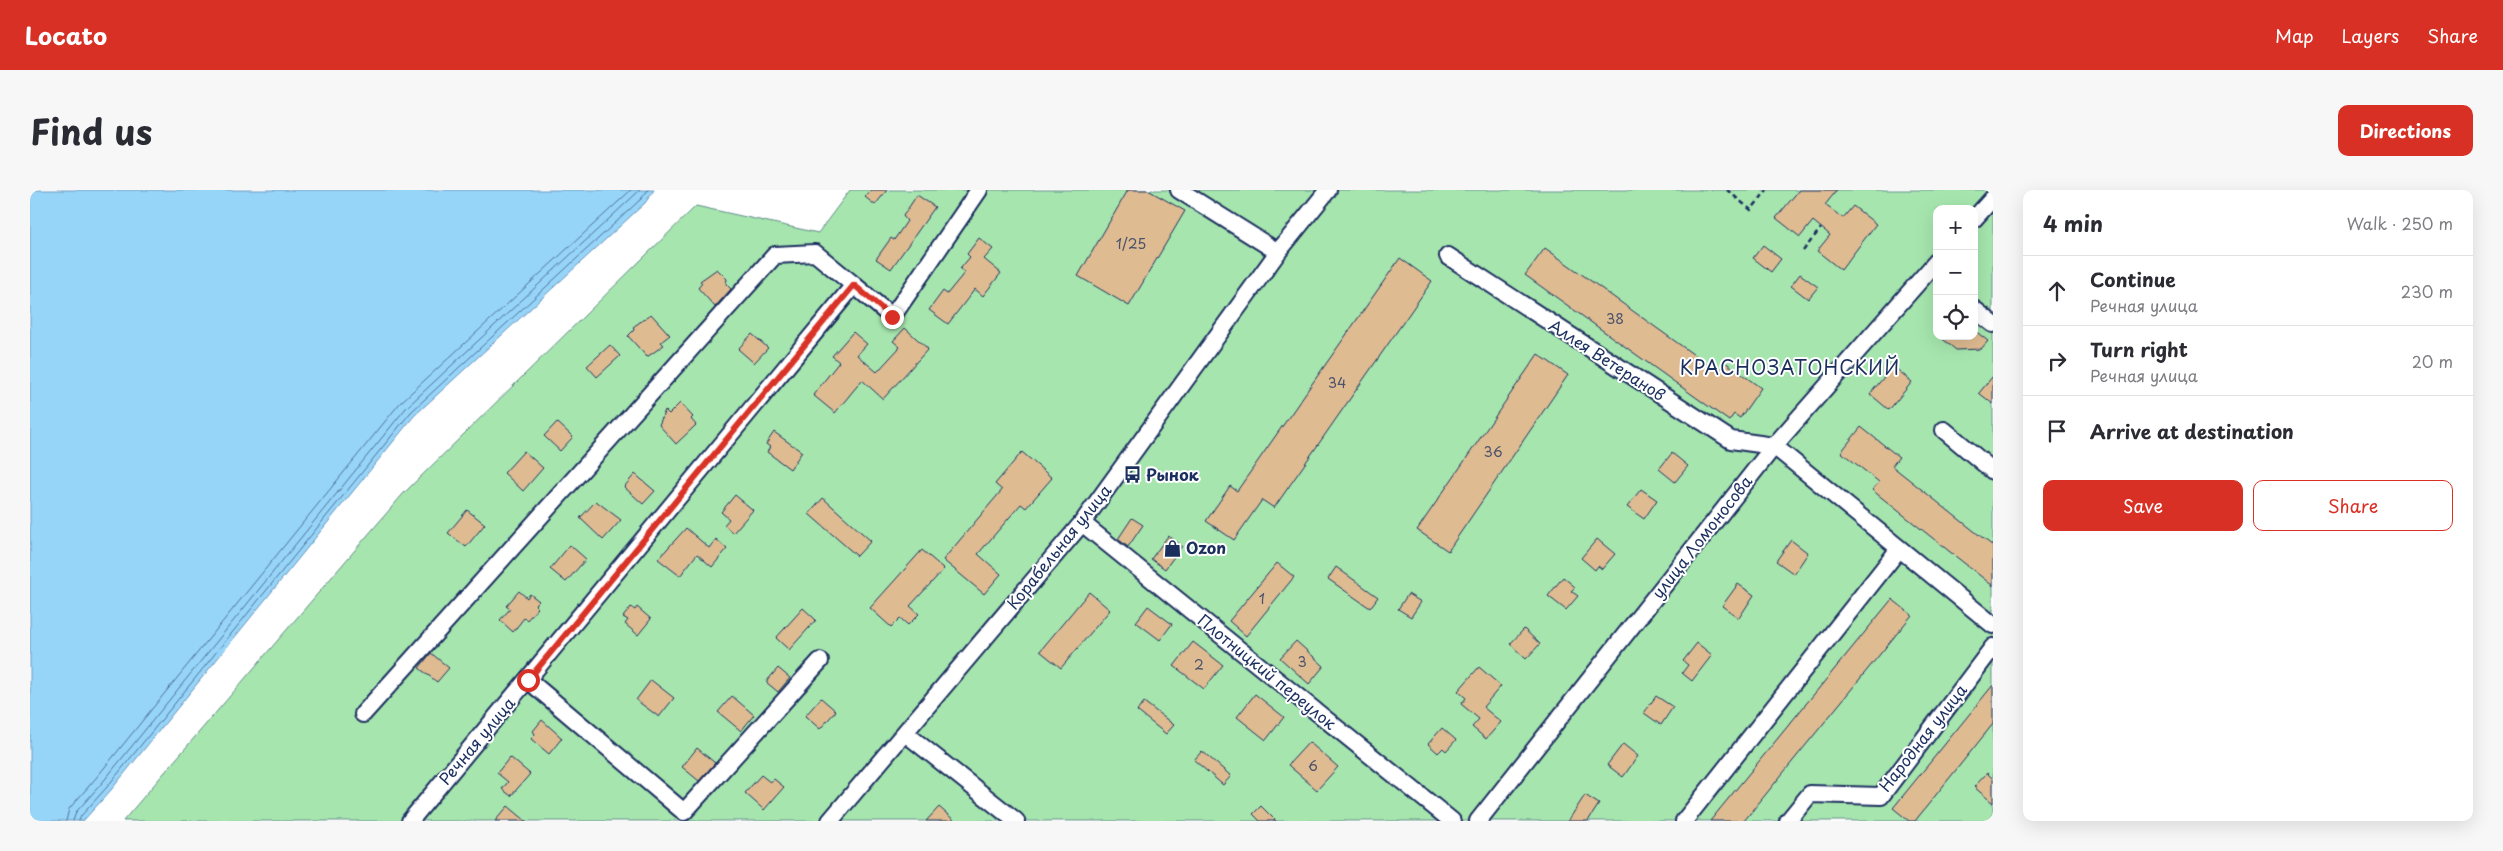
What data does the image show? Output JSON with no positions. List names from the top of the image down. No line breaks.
{"streets":{"street":["Аллея Ветеранов","улица Ломоносова","Корабельная улица","Плотницкий переулок","Народная улица","Речная улица"]},"crossings":[["Аллея Ветеранов","улица Ломоносова"],["Корабельная улица","Плотницкий переулок"]],"districts":["КРАСНОЗАТОНСКИЙ"],"places":{"bus stop":["Рынок"],"shop":["Ozon"]},"house_numbers":["1/25","38","34","36","1","3","2","6"],"page":{"header":"Locato","nav":["Map","Layers","Share"],"title":"Find us","buttons":["Directions",["Save","Share"]],"heading":["4 min","Walk · 250 m"],"map_buttons":["+","−"],"list":[["Continue","Речная улица","230 m"],["Turn right","Речная улица","20 m"],"Arrive at destination"]}}
